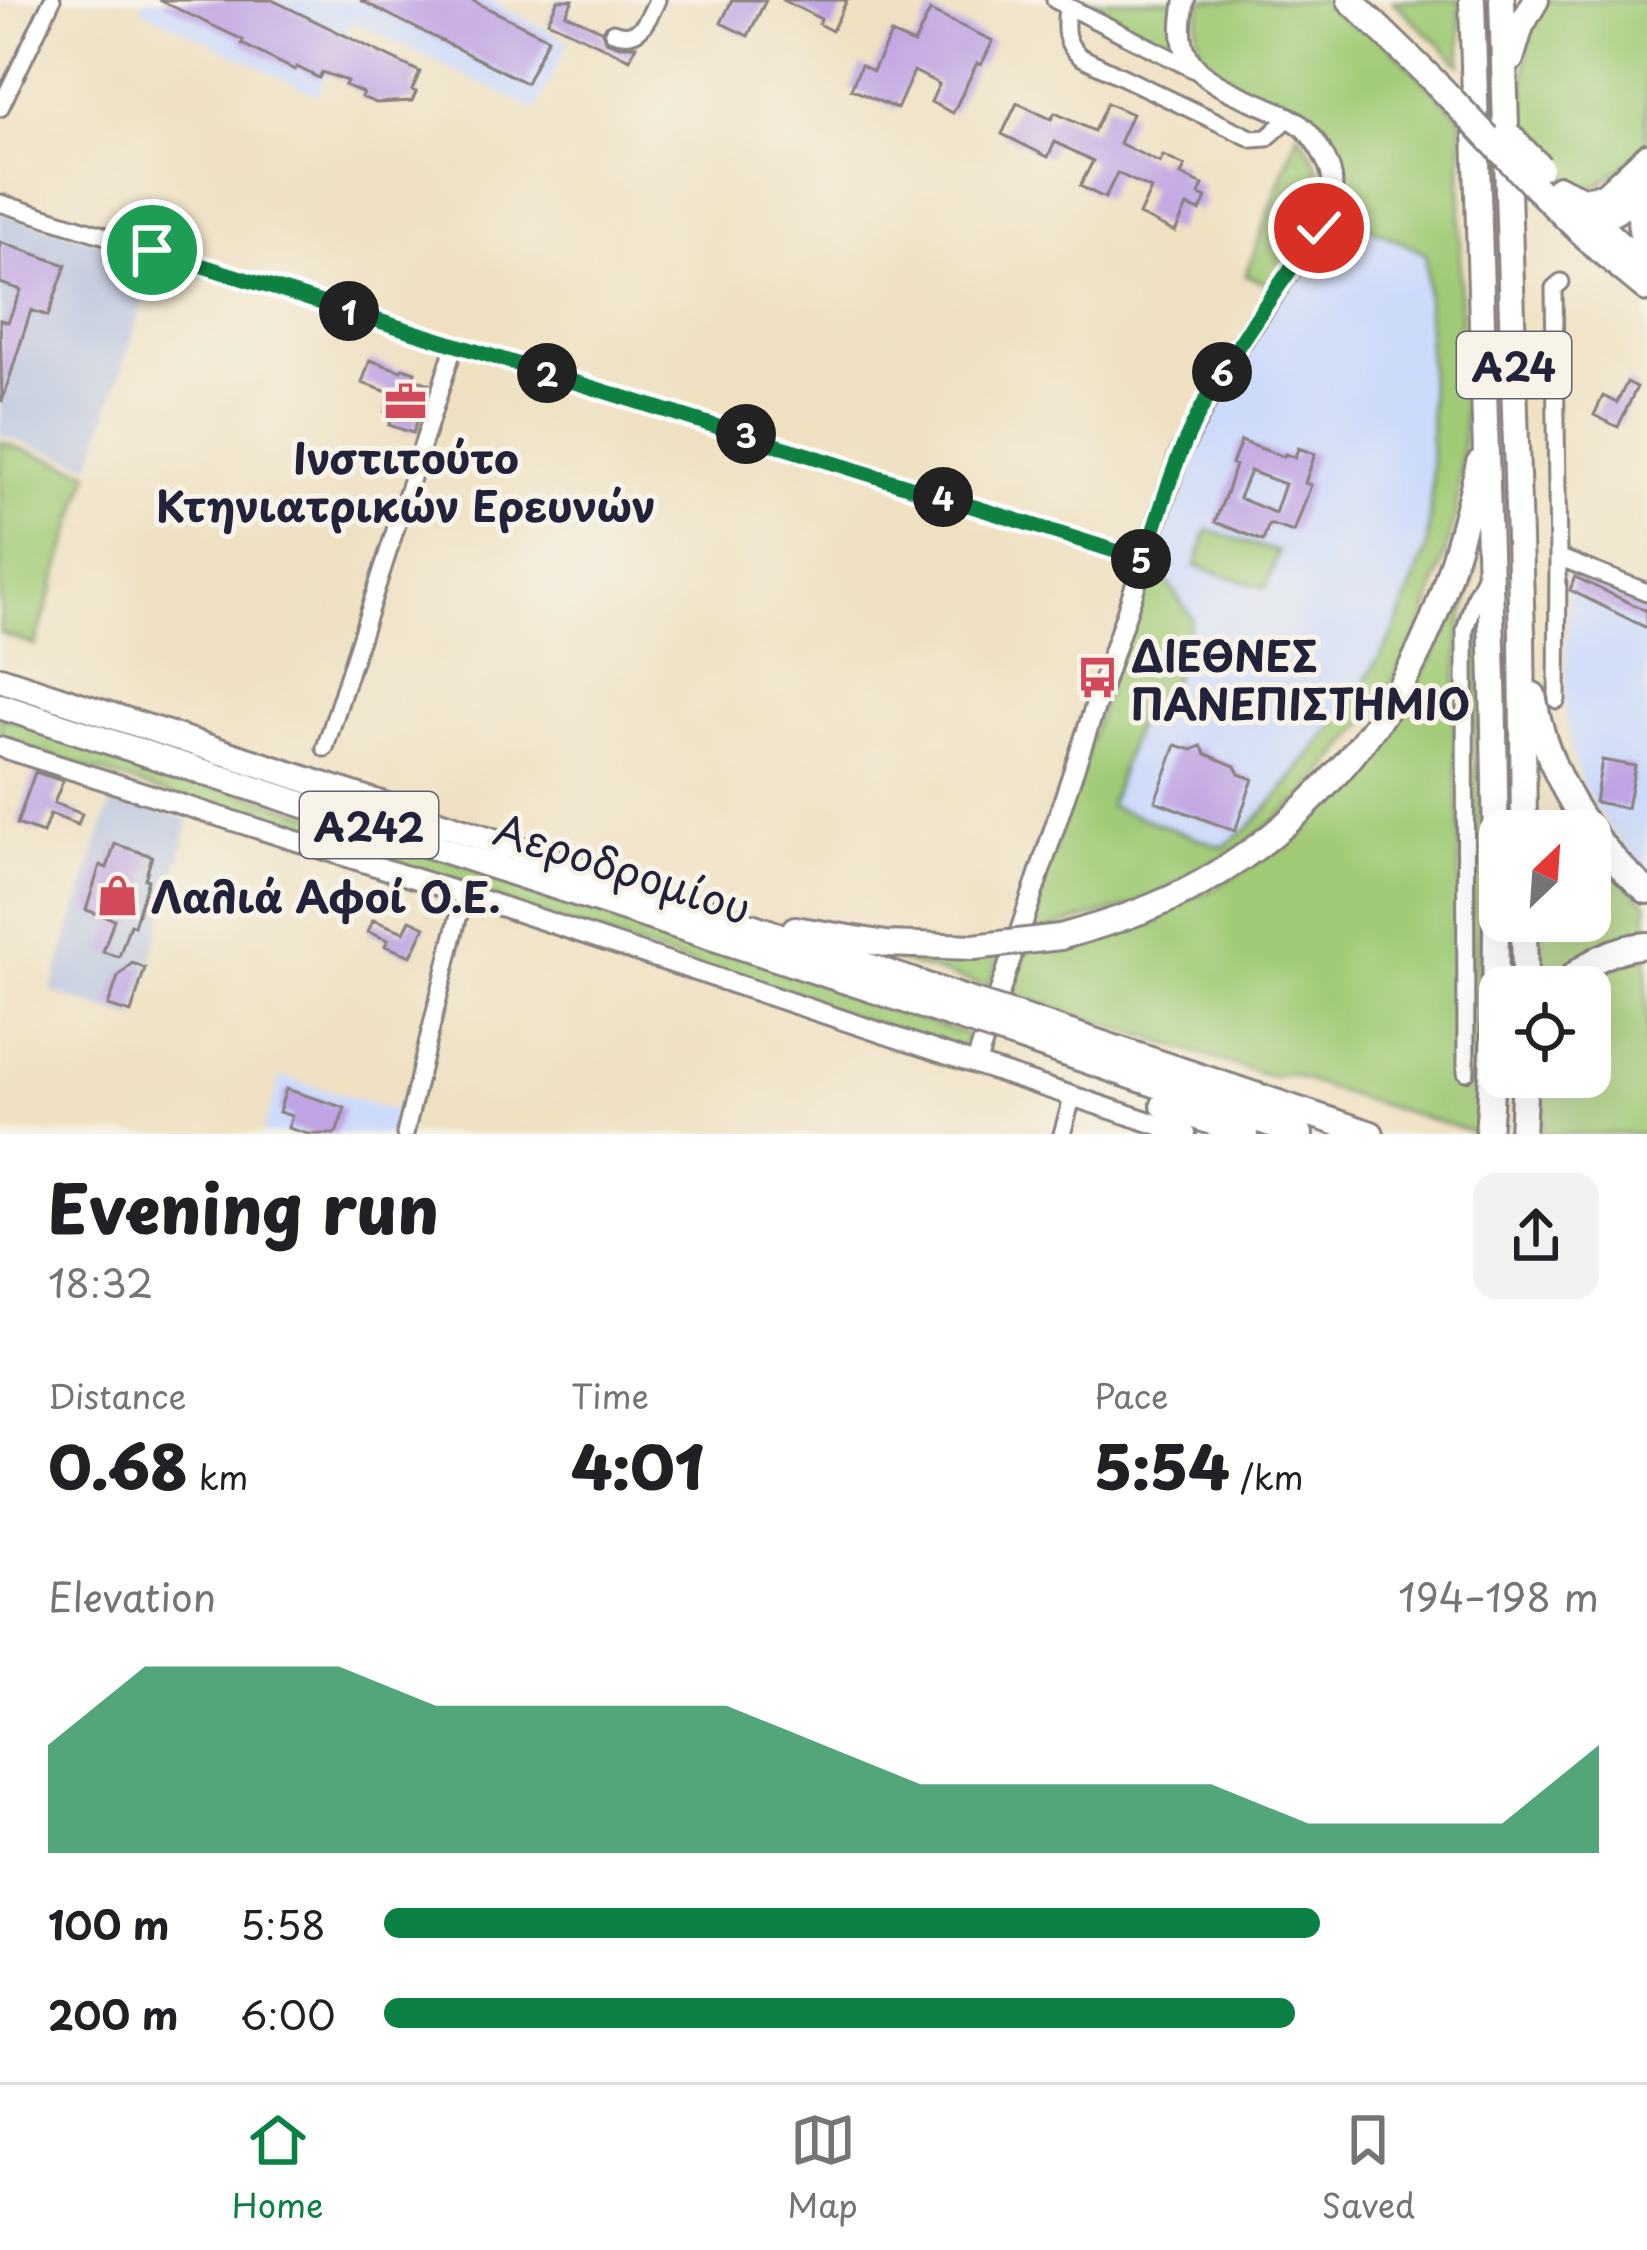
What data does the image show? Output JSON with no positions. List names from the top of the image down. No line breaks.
{"streets":{"main road":["Α24","Α242","Αεροδρομίου"]},"places":{"office":["Ινστιτούτο Κτηνιατρικών Ερευνών"],"bus stop":["ΔΙΕΘΝΕΣ ΠΑΝΕΠΙΣΤΗΜΙΟ"],"shop":["Λαλιά Αφοί Ο.Ε."]},"north":"top right","page":{"pins":["1","6","2","3","4","5"],"heading":["Evening run","18:32"],"stats":[["Distance","0.68 km"],["Time","4:01"],["Pace","5:54 /km"]],"chart":["Elevation","194–198 m"],"list":[{"name":"100 m","note":"5:58"},{"name":"200 m","note":"6:00"}],"tabs":["Home","Map","Saved"]}}
